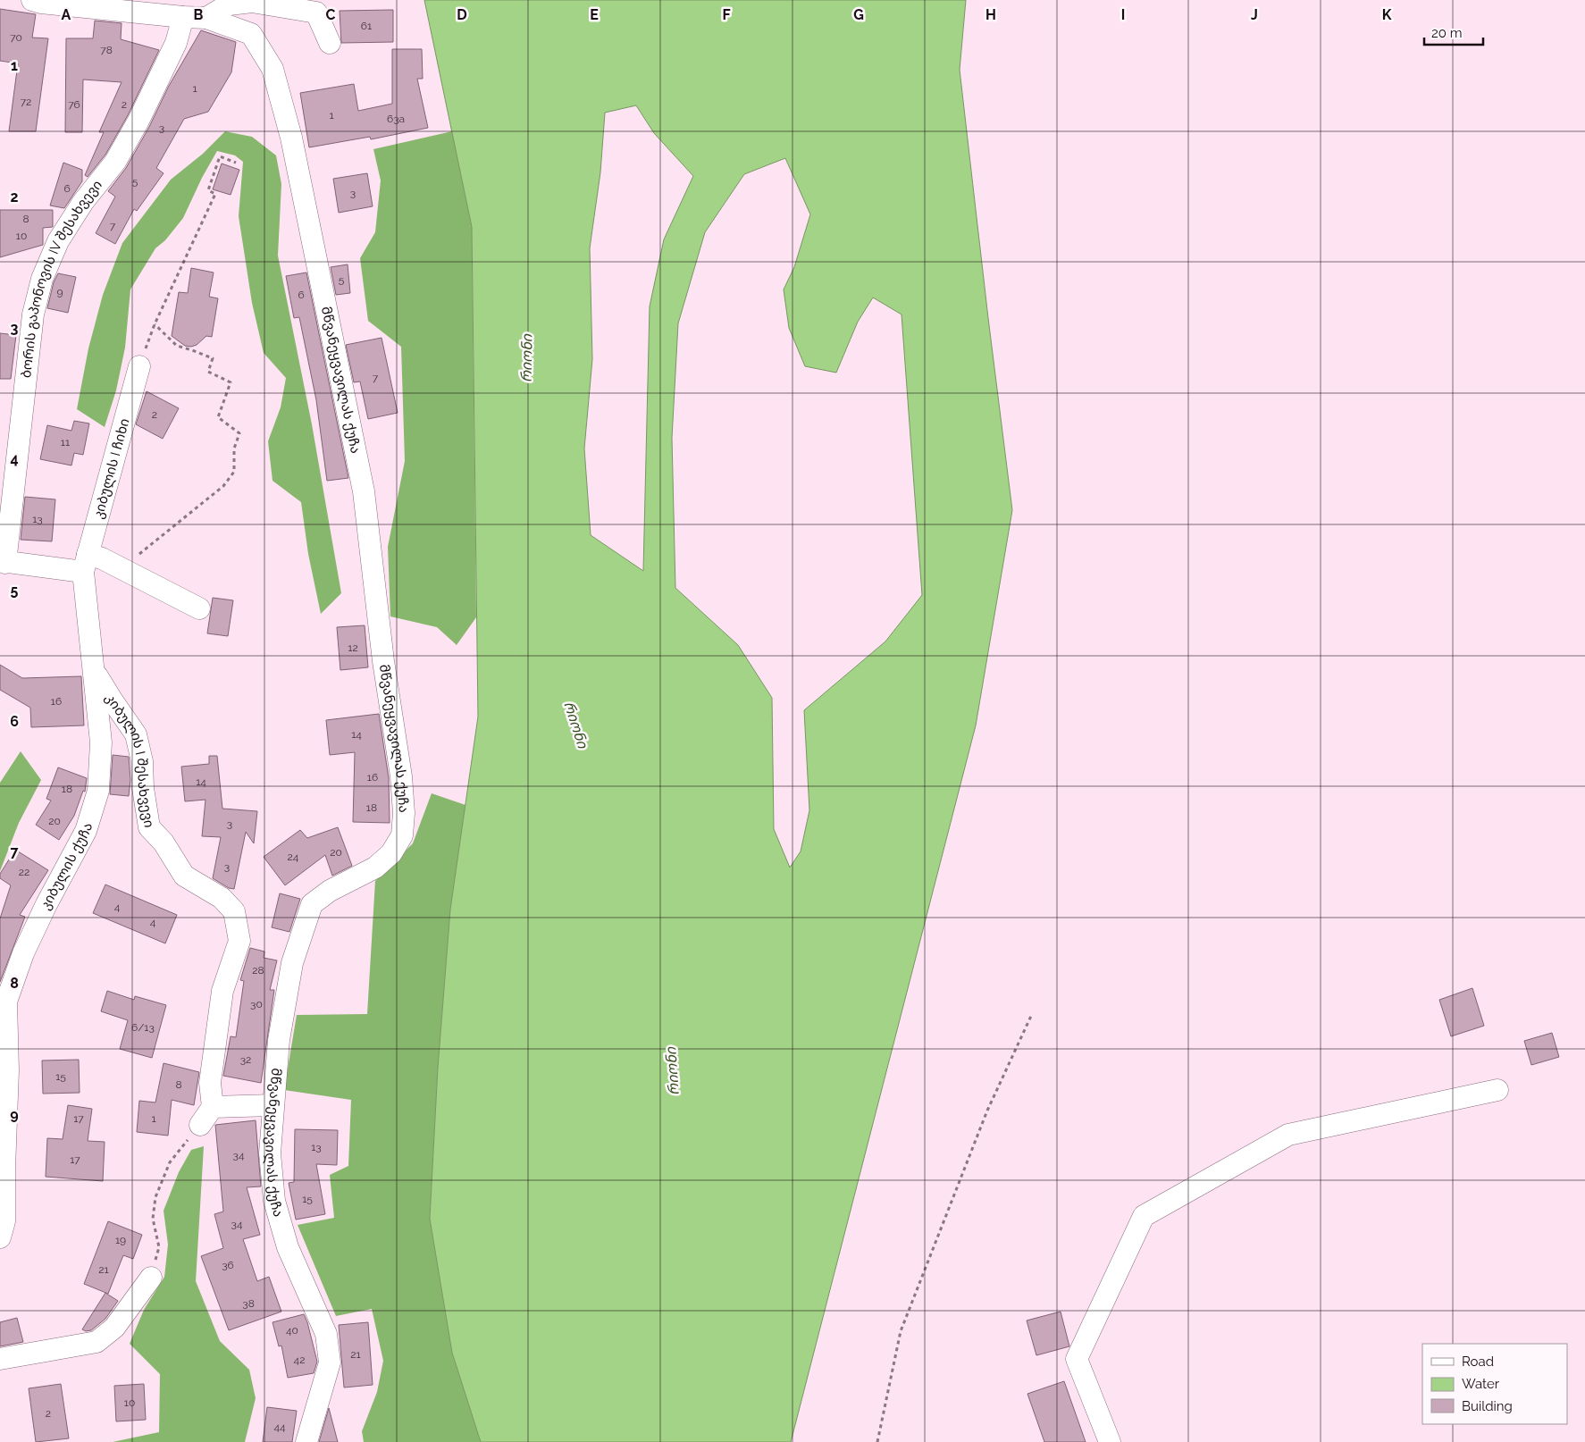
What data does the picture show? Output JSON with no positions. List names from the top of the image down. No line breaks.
{"streets":{"street":["ბორის გაპონოვის IV შესახვევი","მწვანეყვავილას ქუჩა","კიბულის I ჩიხი","კიბულის I შესახვევი","კიბულის ქუჩა"]},"crossings":[["ბორის გაპონოვის IV შესახვევი","მწვანეყვავილას ქუჩა"],["კიბულის I ჩიხი","კიბულის ქუჩა"],["კიბულის I შესახვევი","კიბულის ქუჩა"]],"water":["რიონი"],"house_numbers":["61","70","78","1","72","76","2","1","63a","3","5","6","3","8","7","10","5","9","6","7","2","11","13","12","16","14","16","14","18","18","20","3","20","24","3","22","4","4","28","30","6/13","32","15","8","17","1","13","34","17","15","34","19","36","21","38","40","21","42","10","2","44"],"legend":["Road","Water","Building"],"scale_bar":"20 m","grid":{"columns":["A","B","C","D","E","F","G","H","I","J","K"],"rows":["1","2","3","4","5","6","7","8","9"]}}
